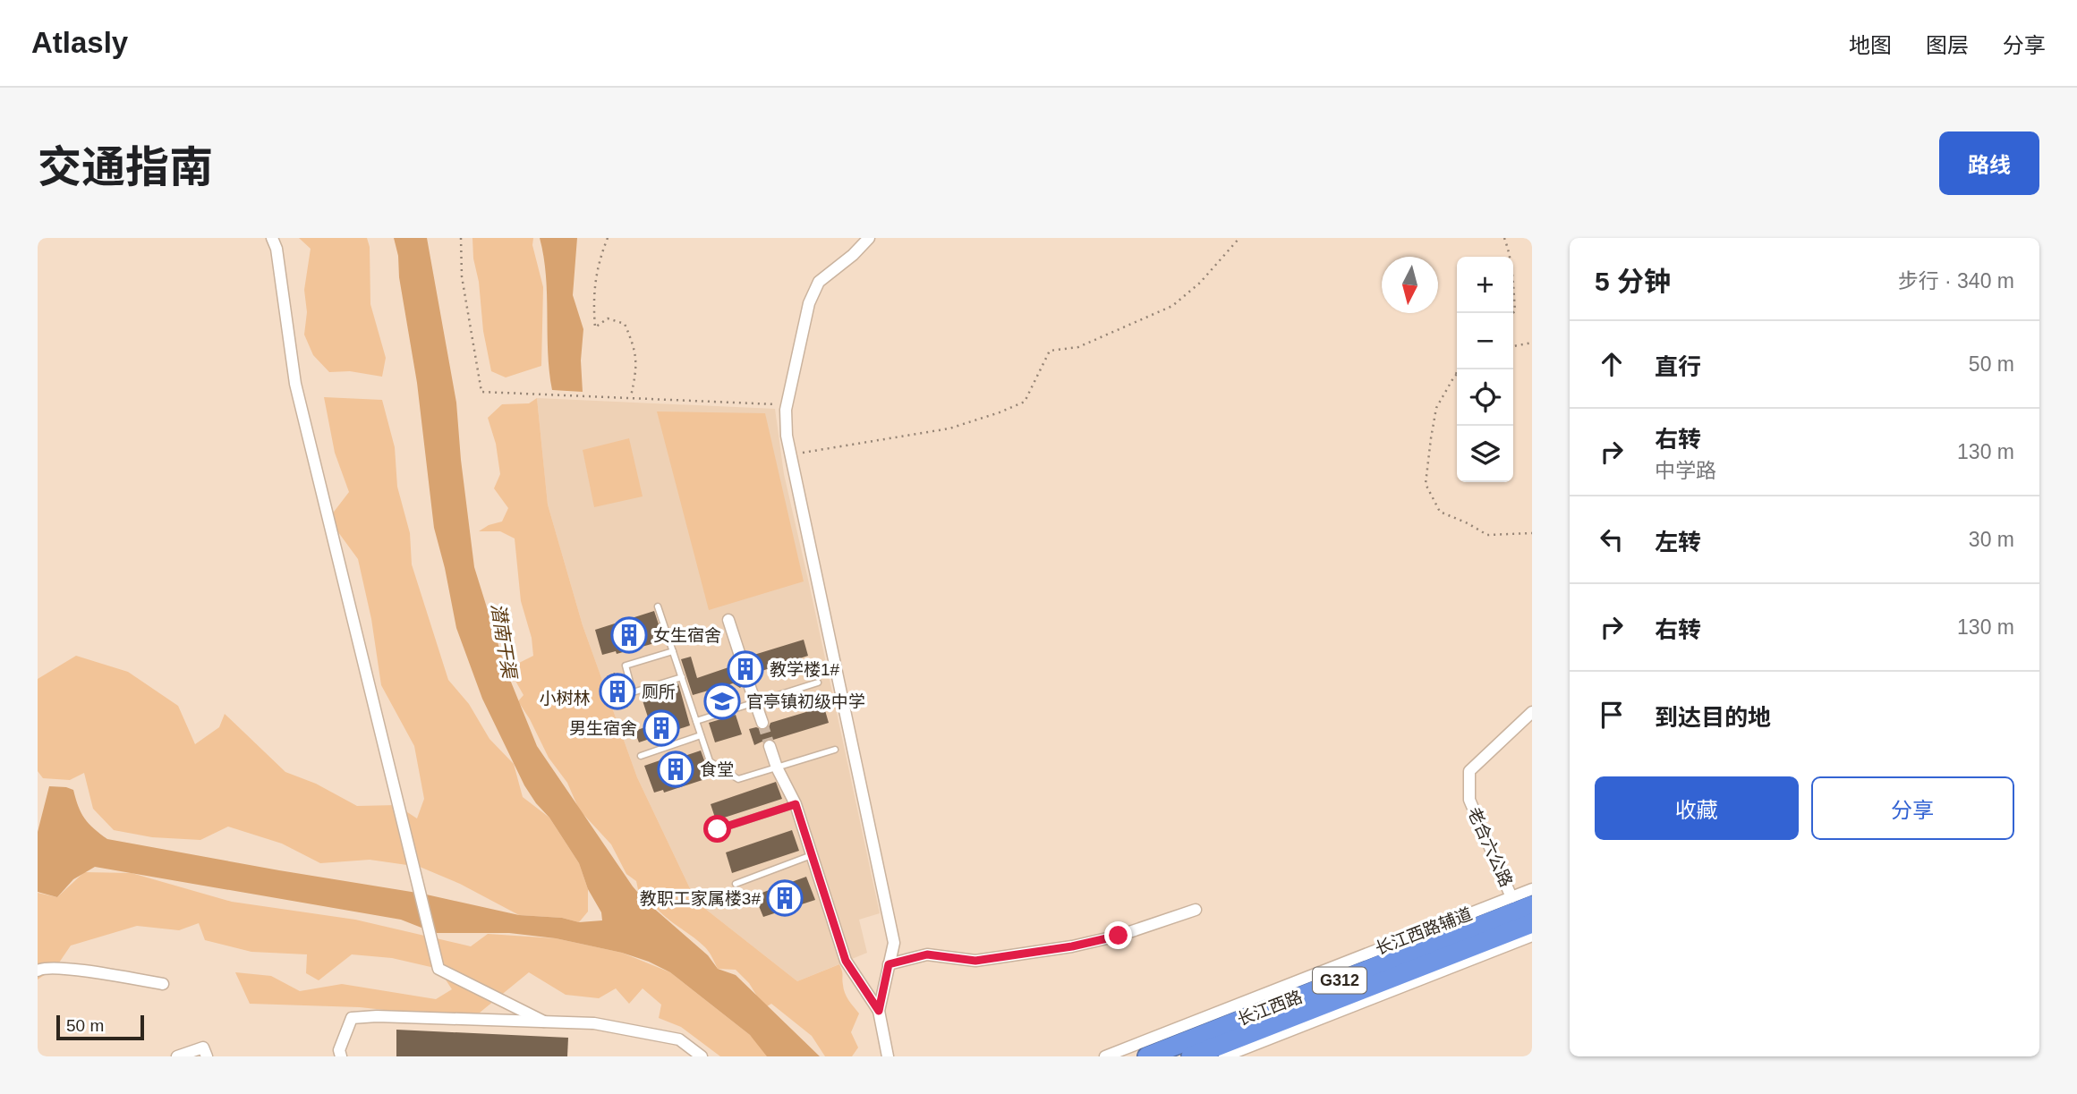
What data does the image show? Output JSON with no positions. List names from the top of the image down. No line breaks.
{"streets":{"highway":["G312","长江西路"],"street":["老合六公路","长江西路辅道"]},"crossings":[["老合六公路","长江西路辅道"]],"water":["潜南干渠"],"parks":["小树林"],"places":{"building":["女生宿舍","教学楼1#","厕所","男生宿舍","食堂","教职工家属楼3#"],"school or university":["官亭镇初级中学"]},"scale_bar":"50 m","north":"bottom","page":{"header":"Atlasly","nav":["地图","图层","分享"],"title":"交通指南","buttons":["路线",["收藏","分享"]],"heading":["5 分钟","步行 · 340 m"],"map_buttons":["+","−"],"list":[["直行","50 m"],["右转","中学路","130 m"],["左转","30 m"],["右转","130 m"],"到达目的地"],"scale":"50 m"}}
